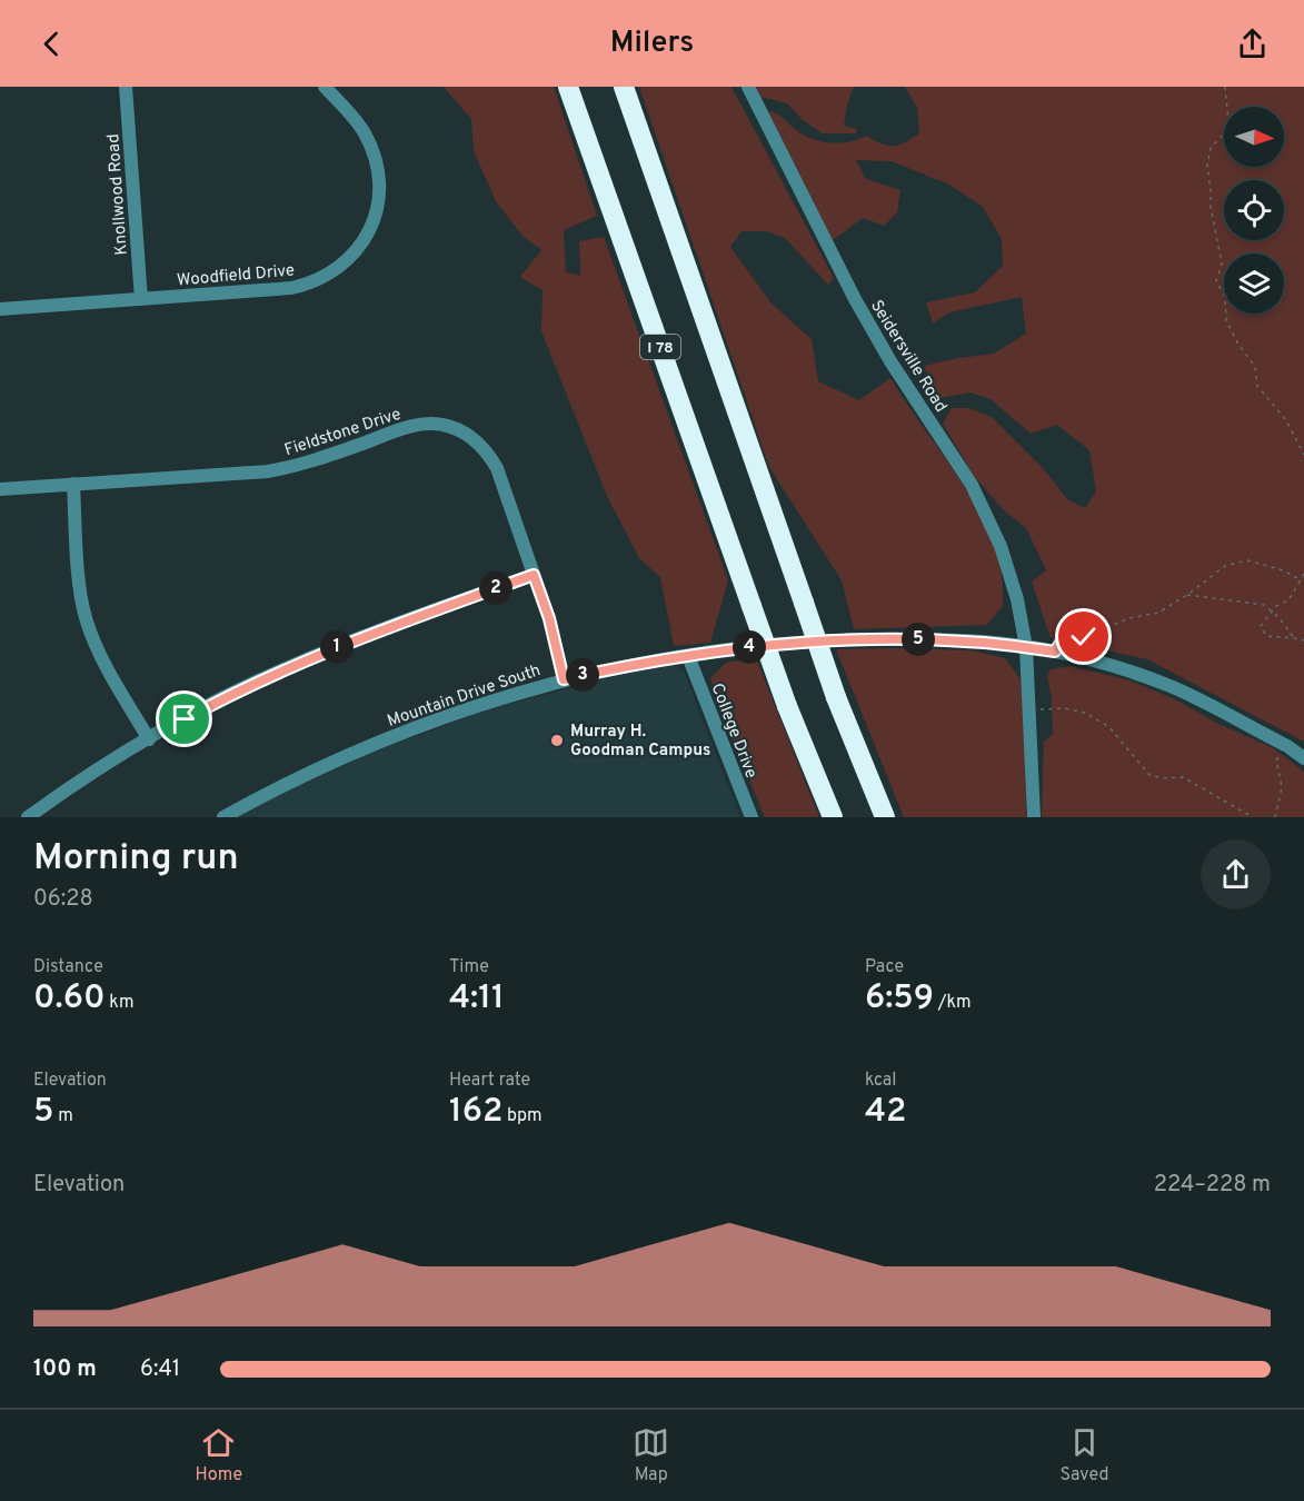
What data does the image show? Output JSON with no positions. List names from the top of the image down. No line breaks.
{"streets":{"highway":["I 78"],"street":["Knollwood Road","Woodfield Drive","Seidersville Road","Fieldstone Drive","Mountain Drive South","College Drive"]},"crossings":[["Knollwood Road","Woodfield Drive"],["Seidersville Road","Mountain Drive South"],["Fieldstone Drive","Mountain Drive South"],["Mountain Drive South","College Drive"]],"places":["Murray H. Goodman Campus"],"north":"right","page":{"header":"Milers","pins":["2","5","1","4","3"],"heading":["Morning run","06:28"],"stats":[["Distance","0.60 km"],["Time","4:11"],["Pace","6:59 /km"],["Elevation","5 m"],["Heart rate","162 bpm"],["kcal","42"]],"chart":["Elevation","224–228 m"],"list":[{"name":"100 m","note":"6:41"}],"tabs":["Home","Map","Saved"]}}
